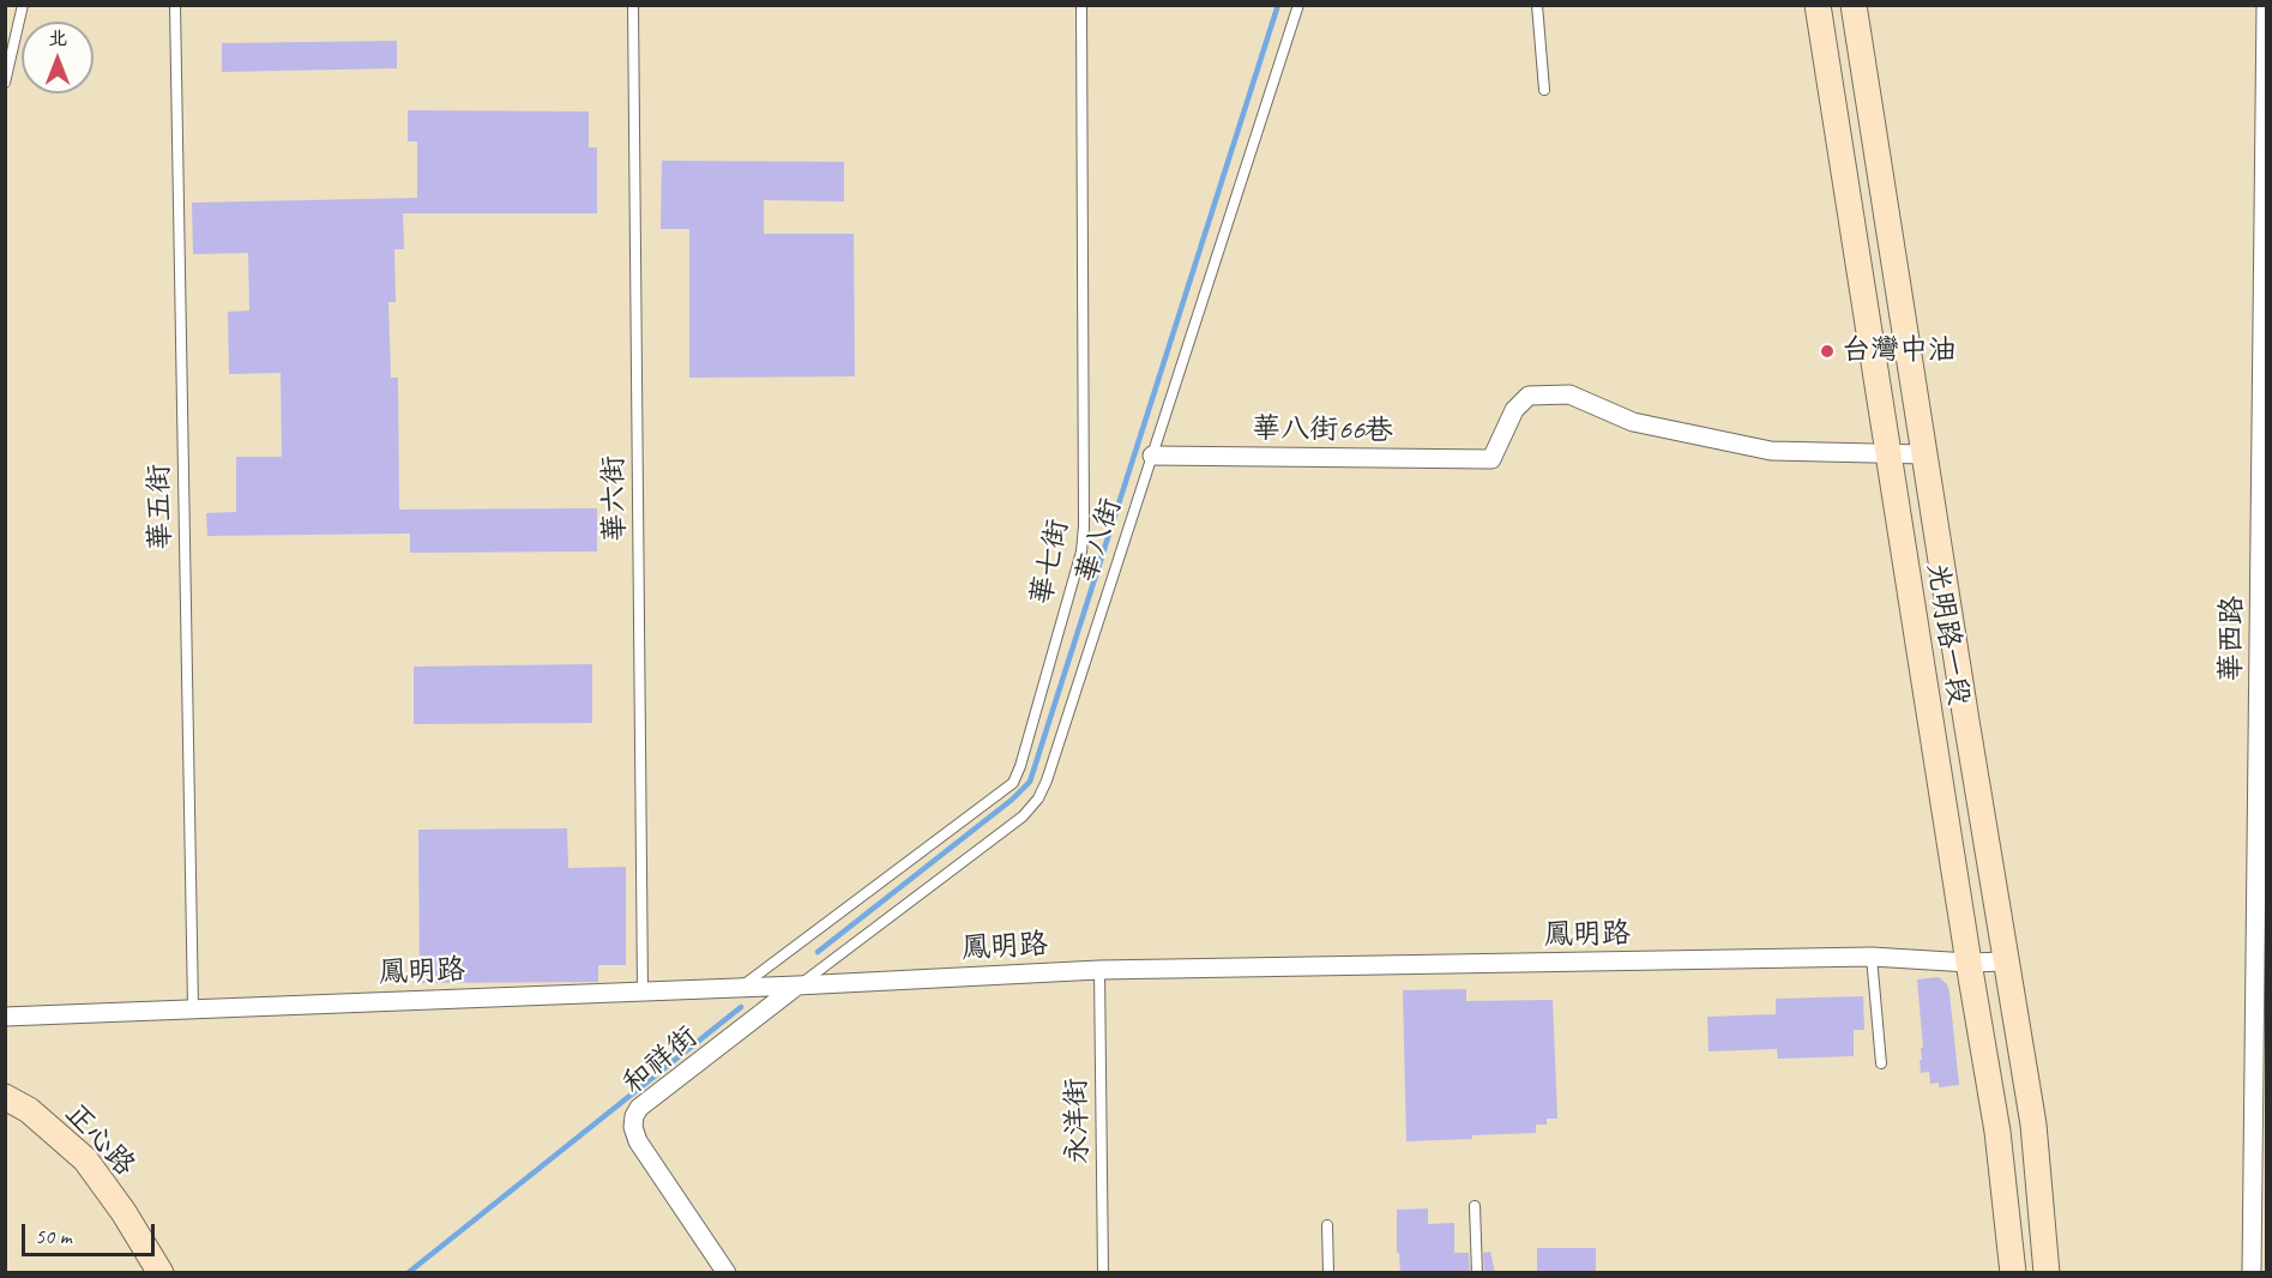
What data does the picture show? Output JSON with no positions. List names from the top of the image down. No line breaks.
{"streets":{"street":["華八街66巷","光明路一段","華西路","鳳明路","和祥街","正心路"],"lane":["華六街","華五街","華八街","華七街","永洋街"]},"crossings":[["華八街66巷","華八街"],["華八街66巷","光明路一段"],["華六街","鳳明路"],["華五街","鳳明路"],["華八街","鳳明路"],["華八街","和祥街"],["華七街","鳳明路"],["光明路一段","鳳明路"],["鳳明路","和祥街"],["鳳明路","永洋街"]],"places":["台灣中油"],"scale_bar":"50 m","north":"top"}
